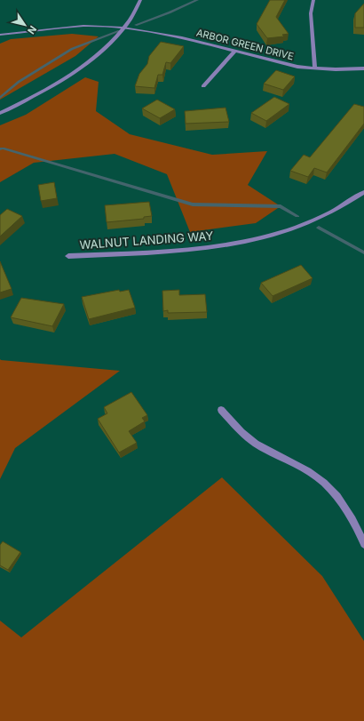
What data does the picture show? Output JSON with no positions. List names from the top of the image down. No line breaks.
{"streets":{"street":["ARBOR GREEN DRIVE","WALNUT LANDING WAY"]},"north":"bottom right"}
